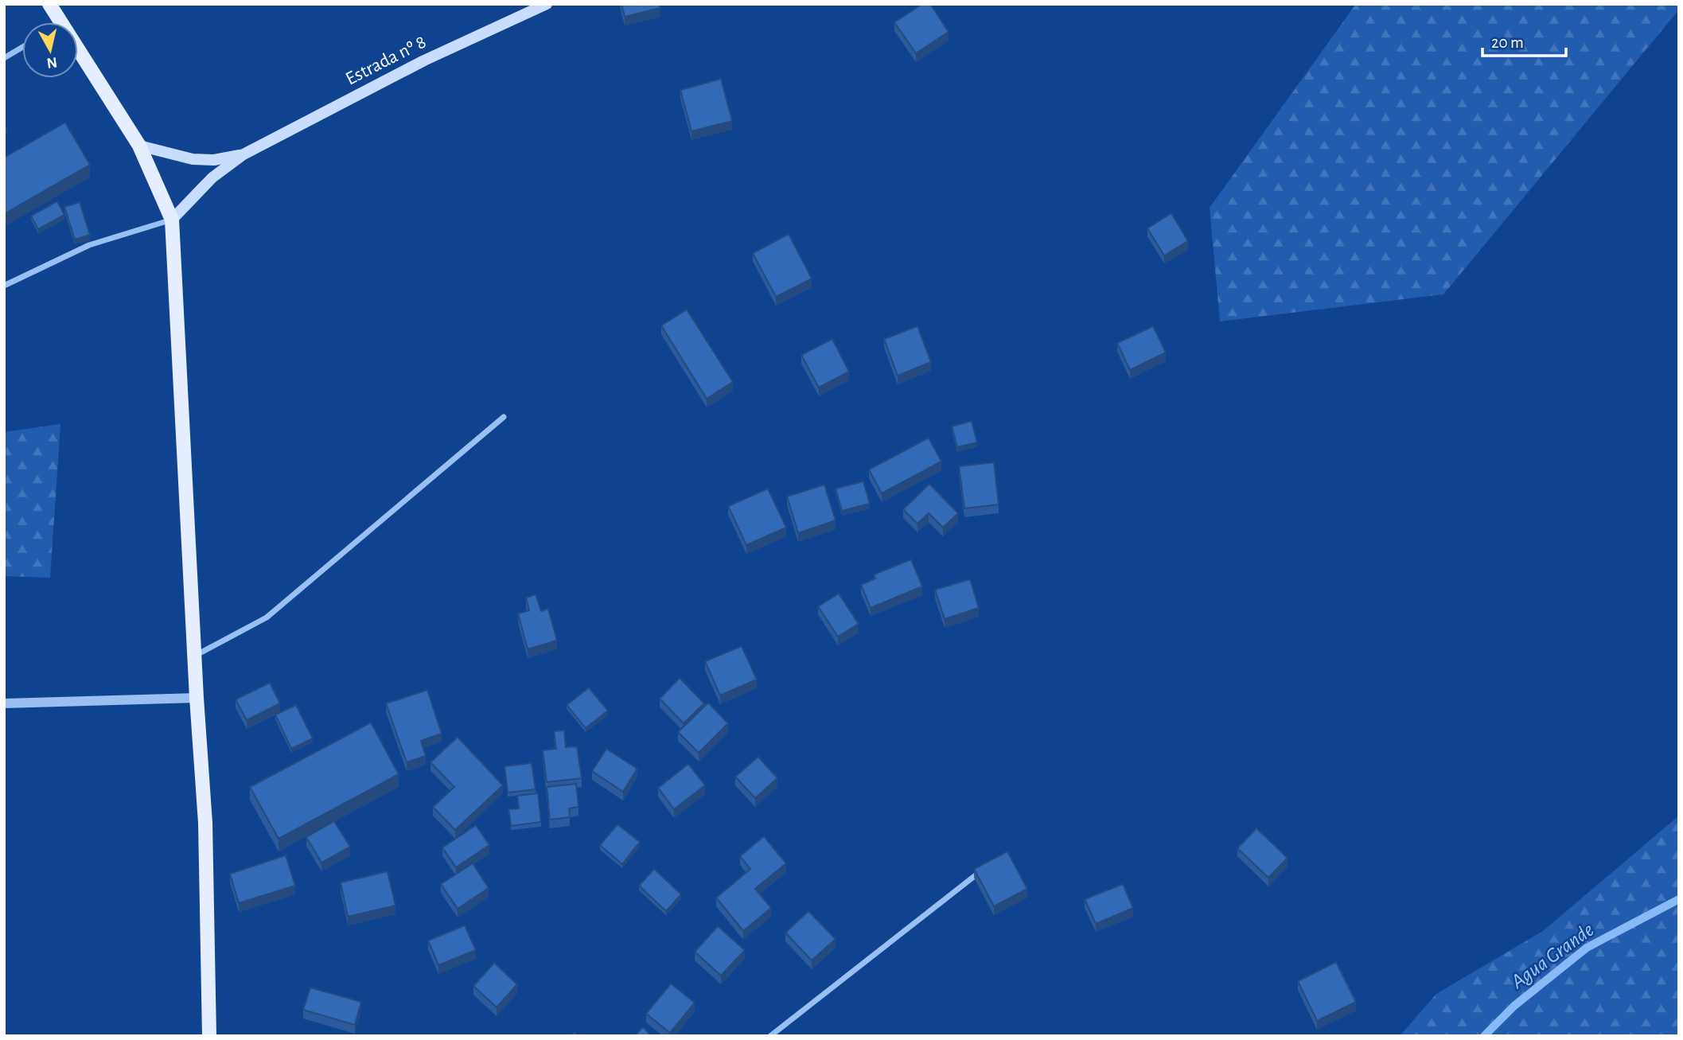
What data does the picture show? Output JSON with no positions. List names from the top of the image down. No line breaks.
{"streets":{"main road":["Estrada nº 8"]},"water":["Agua Grande"],"scale_bar":"20 m","north":"bottom"}
